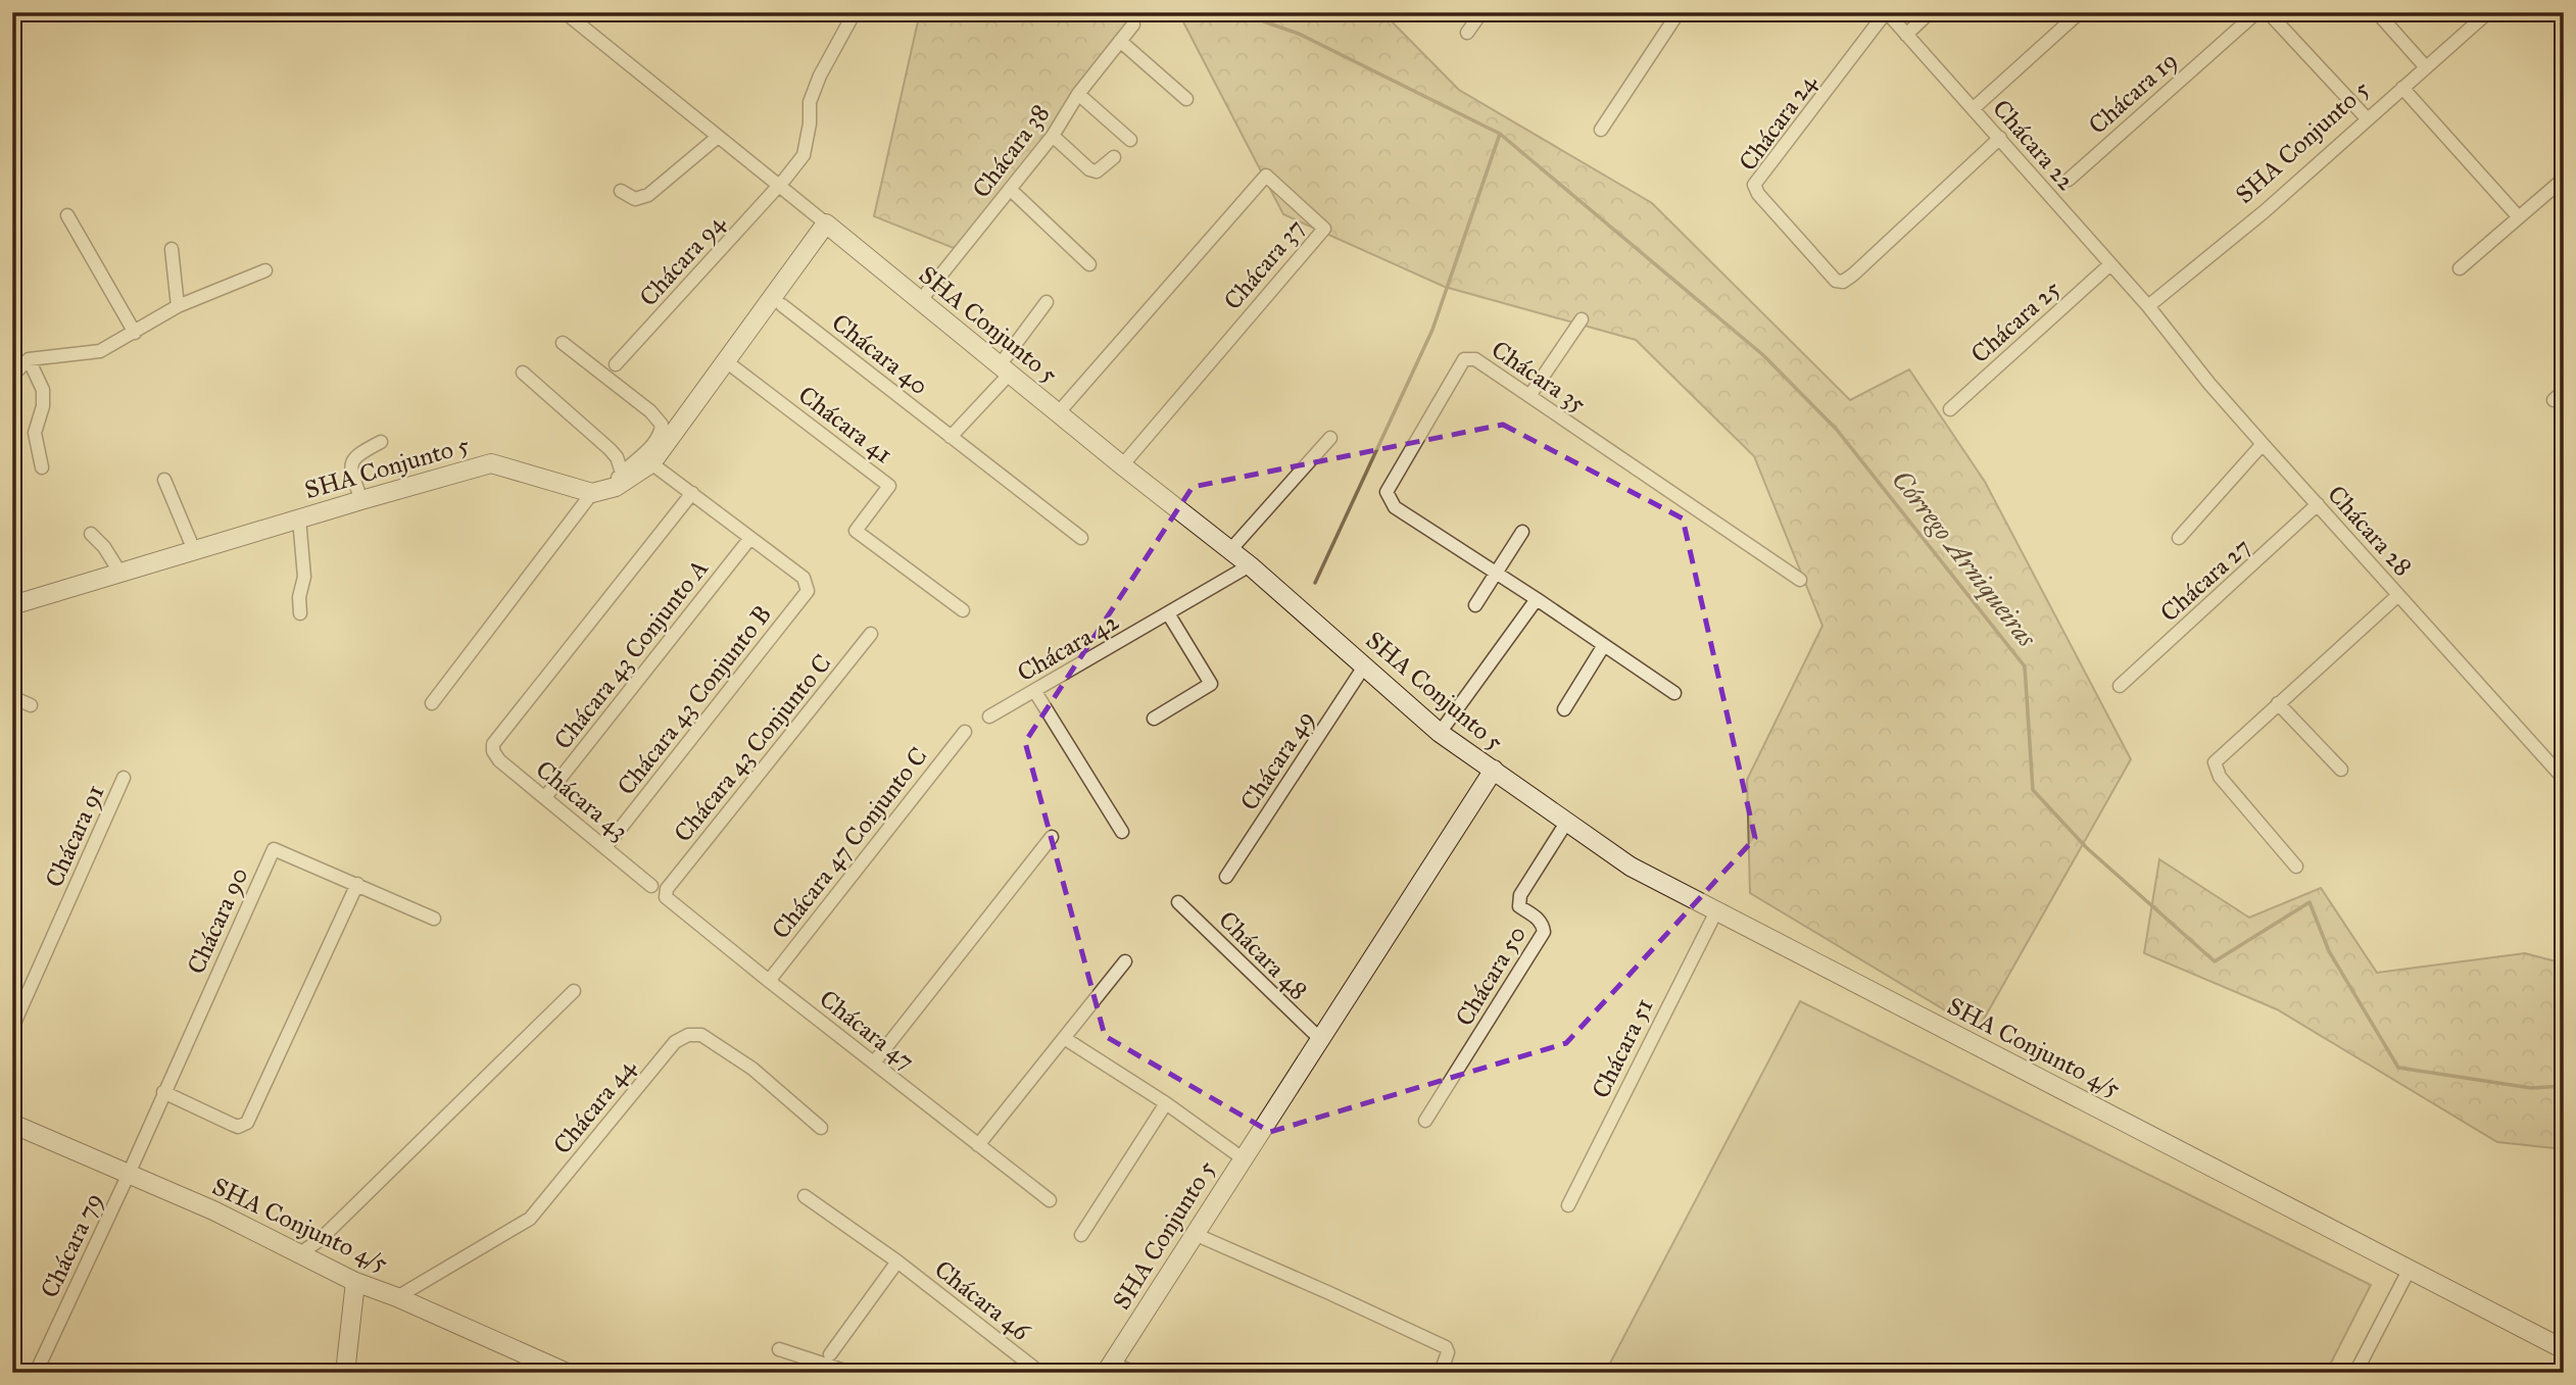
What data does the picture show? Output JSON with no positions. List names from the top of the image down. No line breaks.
{"streets":{"street":["Chácara 19","Chácara 24","SHA Conjunto 5","Chácara 22","Chácara 38","Chácara 94","Chácara 37","Chácara 25","Chácara 40","Chácara 35","Chácara 41","Chácara 28","Chácara 27","Chácara 42","Chácara 43 Conjunto A","Chácara 43 Conjunto B","Chácara 43 Conjunto C","Chácara 49","Chácara 43","Chácara 91","Chácara 47 Conjunto C","Chácara 90","Chácara 48","Chácara 50","Chácara 47","SHA Conjunto 4/5","Chácara 51","Chácara 44","Chácara 79","Chácara 46"]},"crossings":[["Chácara 19","SHA Conjunto 5"],["Chácara 24","Chácara 22"],["SHA Conjunto 5","Chácara 22"],["SHA Conjunto 5","Chácara 38"],["SHA Conjunto 5","Chácara 94"],["SHA Conjunto 5","Chácara 37"],["SHA Conjunto 5","Chácara 28"],["SHA Conjunto 5","Chácara 42"],["SHA Conjunto 5","Chácara 49"],["SHA Conjunto 5","Chácara 48"],["SHA Conjunto 5","SHA Conjunto 4/5"],["Chácara 22","Chácara 25"],["Chácara 22","Chácara 28"],["Chácara 28","Chácara 27"],["Chácara 43 Conjunto A","Chácara 43 Conjunto B"],["Chácara 43 Conjunto A","Chácara 43"],["Chácara 43 Conjunto B","Chácara 43"],["Chácara 43 Conjunto C","Chácara 47"],["Chácara 47 Conjunto C","Chácara 47"],["Chácara 90","SHA Conjunto 4/5"],["Chácara 90","Chácara 79"],["Chácara 50","SHA Conjunto 4/5"],["SHA Conjunto 4/5","Chácara 51"],["SHA Conjunto 4/5","Chácara 44"],["SHA Conjunto 4/5","Chácara 79"]],"water":["Córrego Arniqueiras"]}
